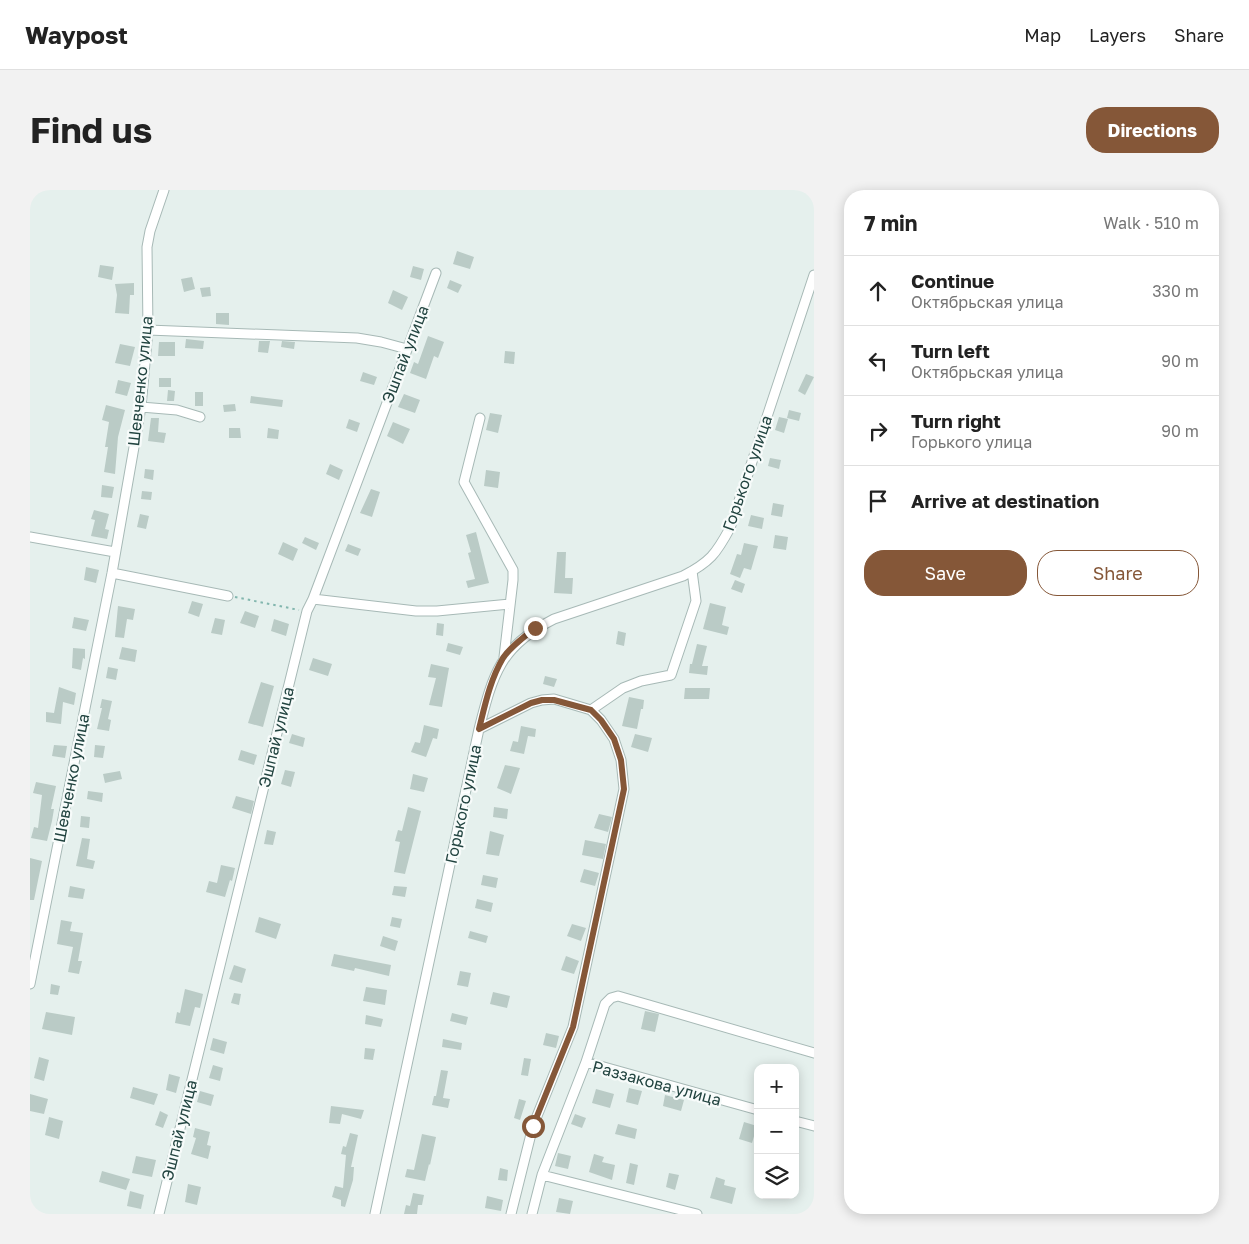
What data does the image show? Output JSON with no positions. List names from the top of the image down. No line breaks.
{"streets":{"street":["Эшпай улица","Шевченко улица","Горького улица","Раззакова улица"]},"page":{"header":"Waypost","nav":["Map","Layers","Share"],"buttons":["Directions",["Save","Share"]],"title":"Find us","heading":["7 min","Walk · 510 m"],"list":[["Continue","Октябрьская улица","330 m"],["Turn left","Октябрьская улица","90 m"],["Turn right","Горького улица","90 m"],"Arrive at destination"],"map_buttons":["+","−"]}}
